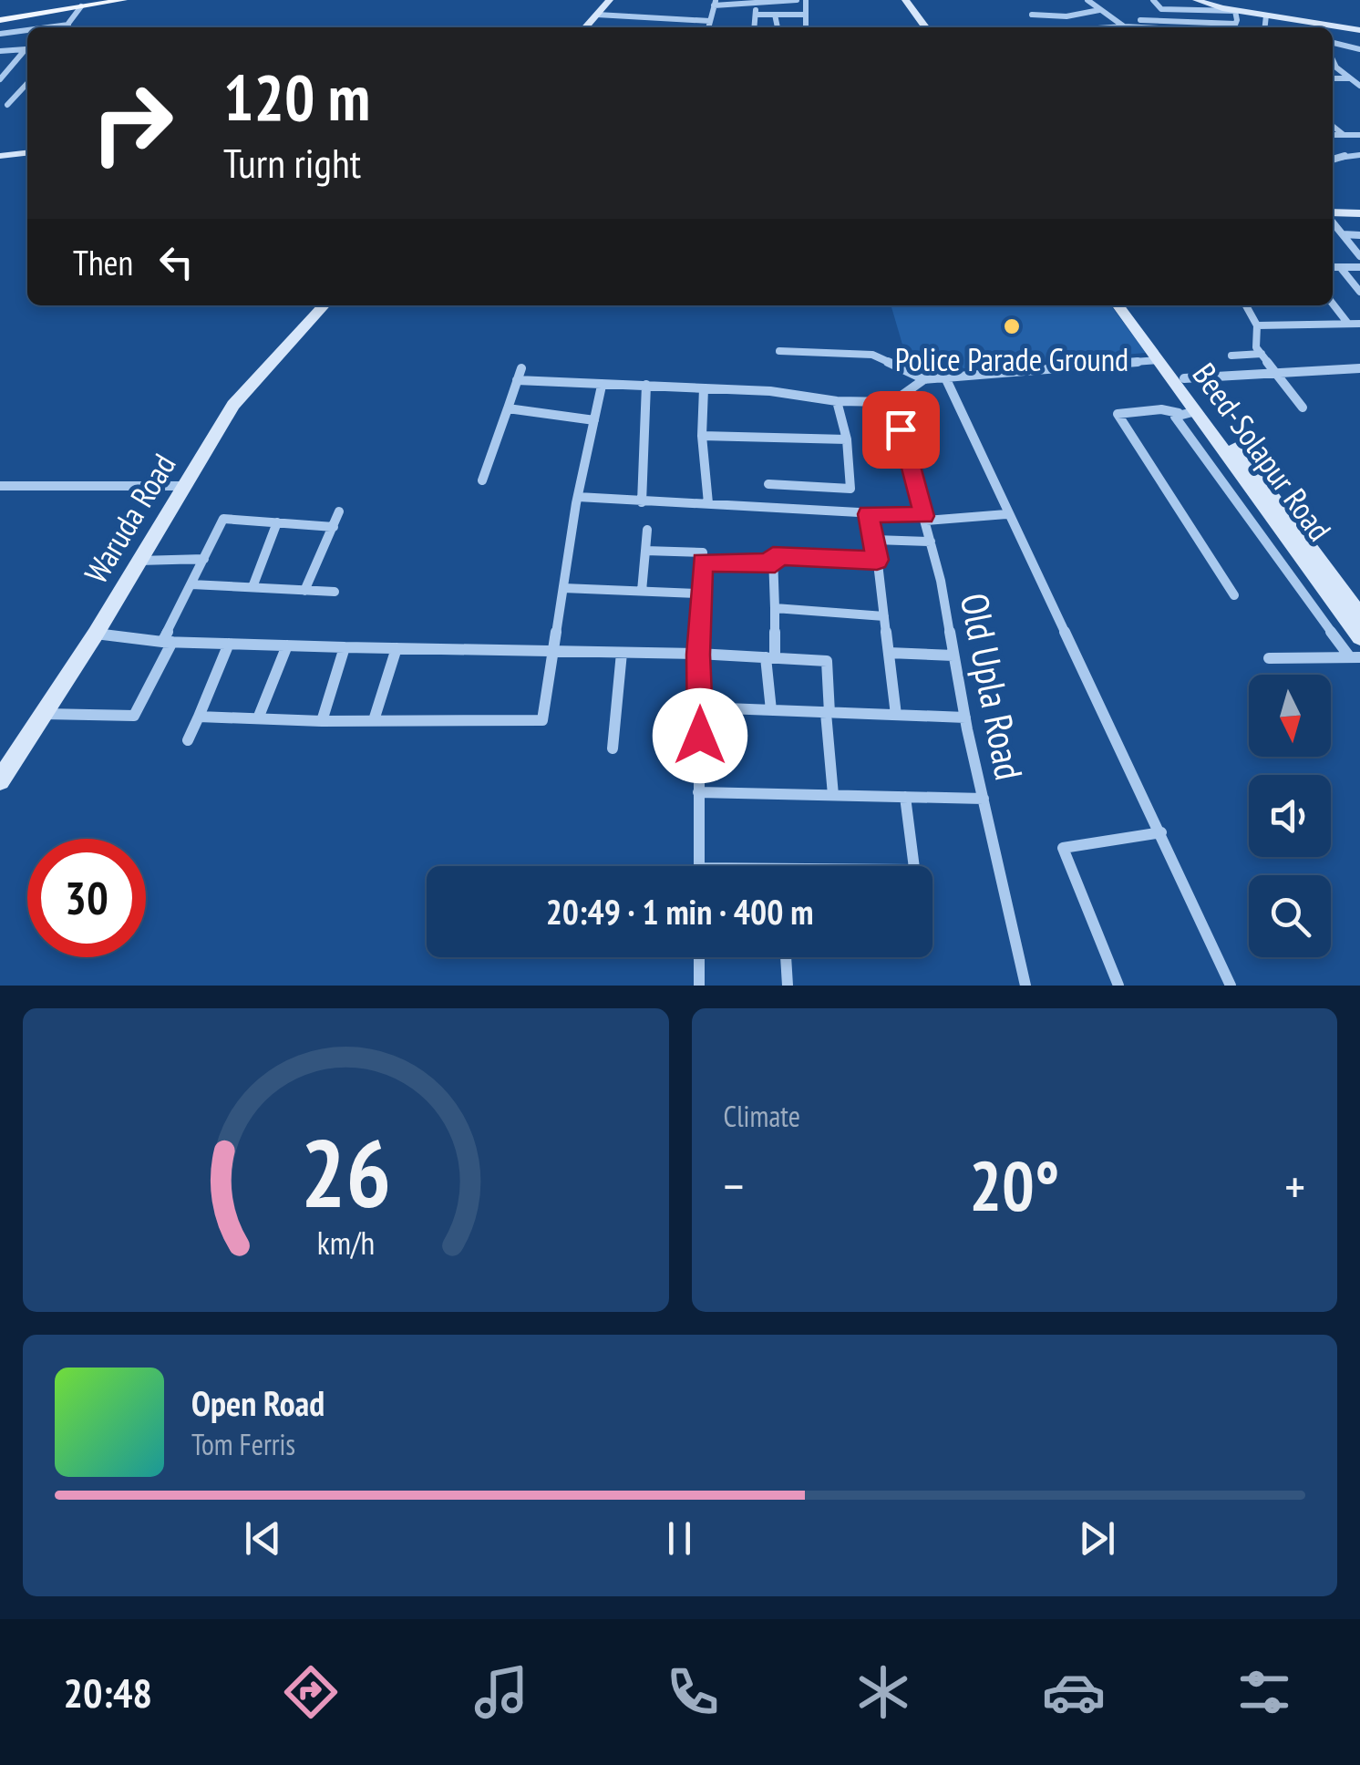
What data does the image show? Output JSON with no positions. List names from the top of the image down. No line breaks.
{"streets":{"main road":["Beed-Solapur Road","Waruda Road"],"street":["Old Upla Road"]},"places":["Police Parade Ground"],"north":"bottom","page":{"turn":["120 m","Turn right"],"then":"Then","limit":"30","trip":"20:49 · 1 min · 400 m","tile":"Climate","heat":["−","20°","+"],"song":["Open Road","Tom Ferris"],"tabs":"20:48","gauge":["26","km/h"]}}
